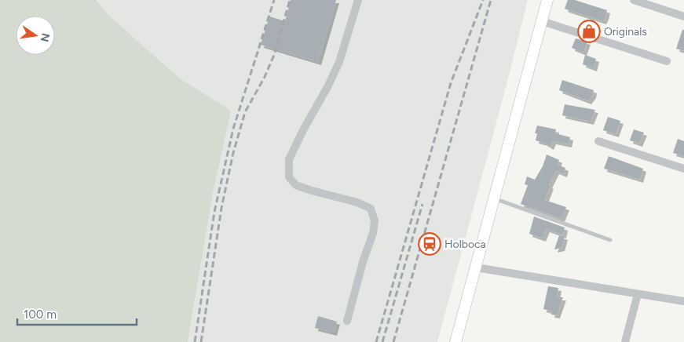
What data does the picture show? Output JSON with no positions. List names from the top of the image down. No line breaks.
{"places":{"shop":["Originals"],"station":["Holboca"]},"scale_bar":"100 m","north":"right"}
